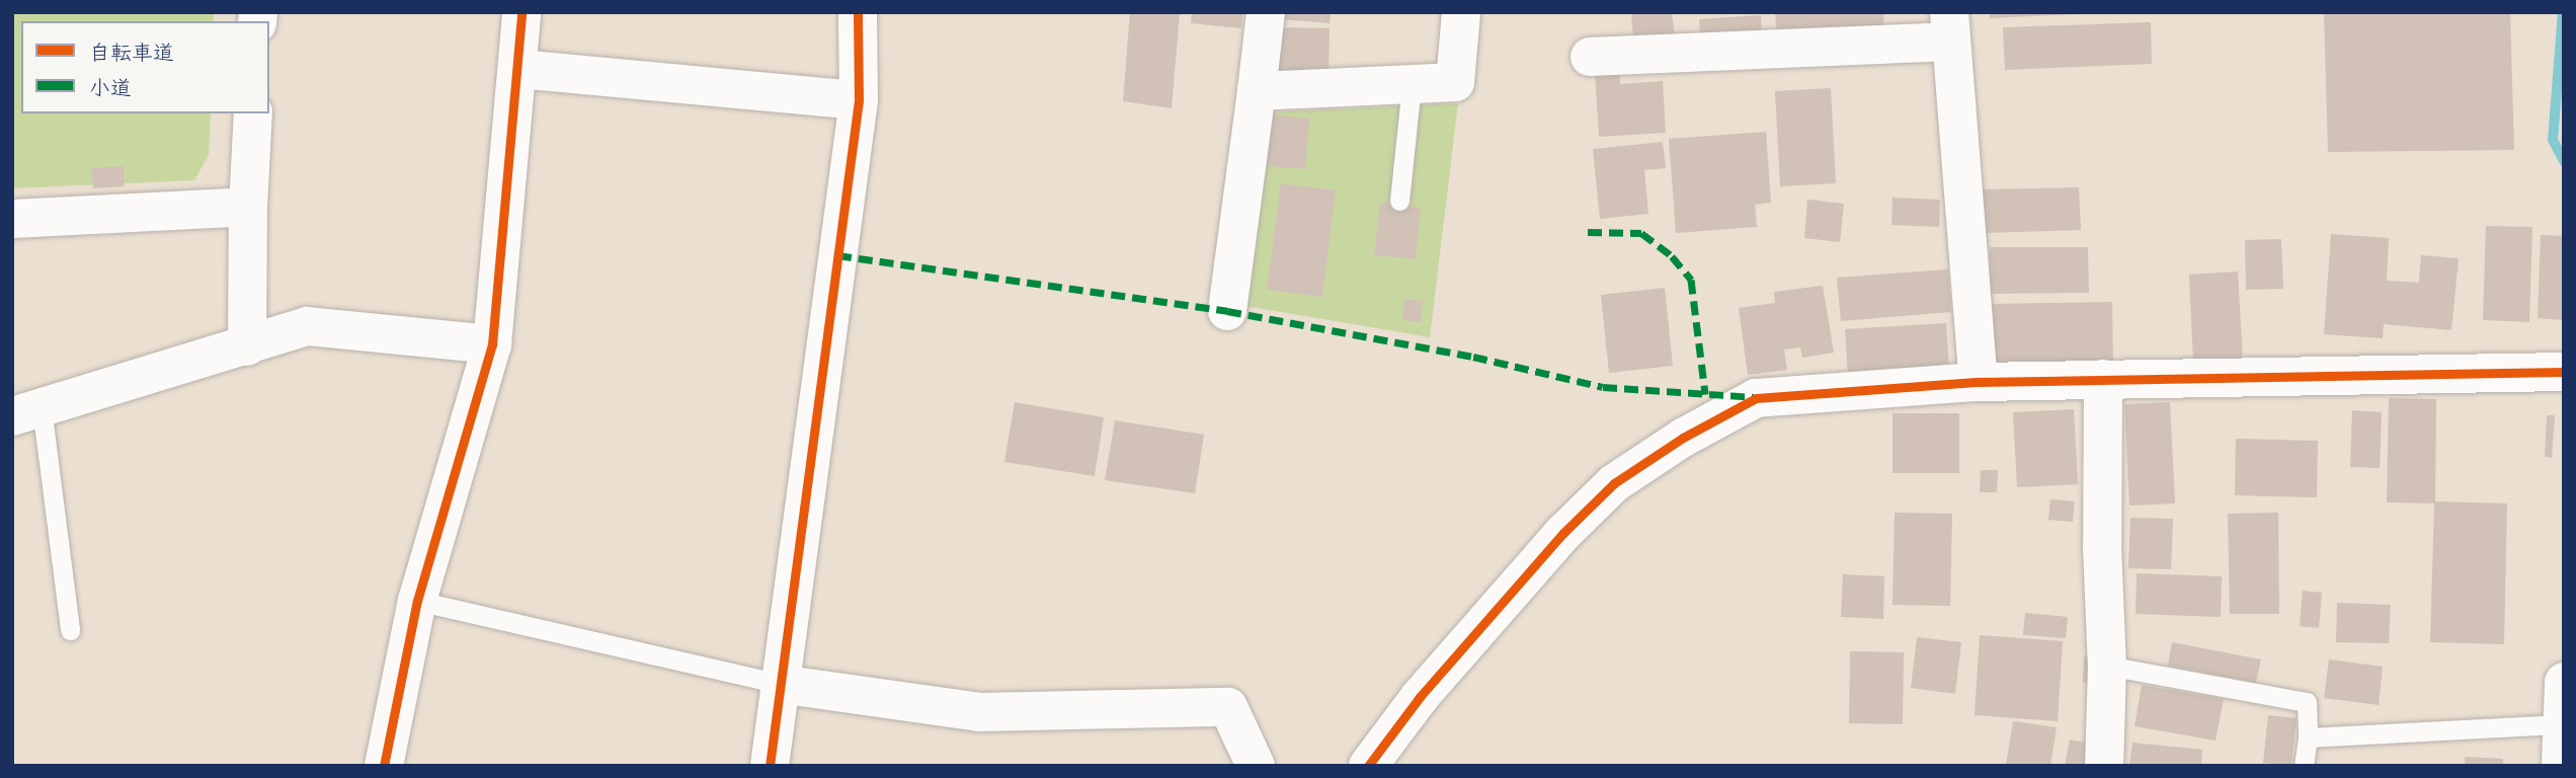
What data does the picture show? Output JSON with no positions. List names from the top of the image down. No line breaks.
{"legend":["自転車道","小道"]}
